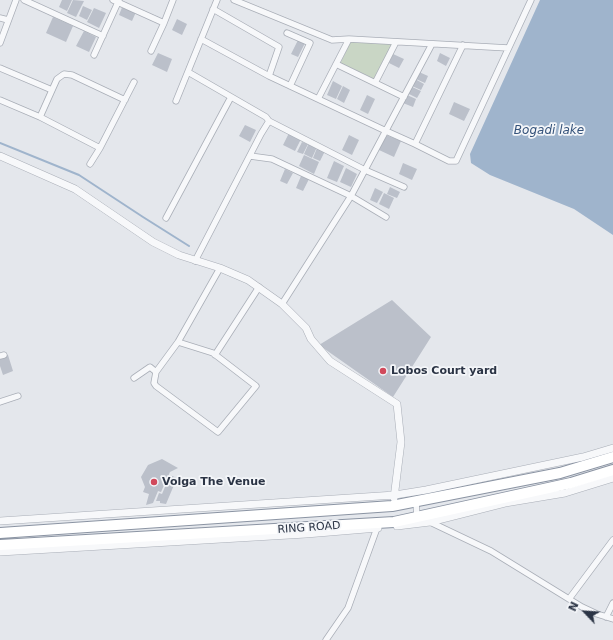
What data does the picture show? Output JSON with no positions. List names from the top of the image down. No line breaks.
{"streets":{"highway":["RING ROAD"]},"water":["Bogadi lake"],"places":["Lobos Court yard","Volga The Venue"],"north":"top left"}
